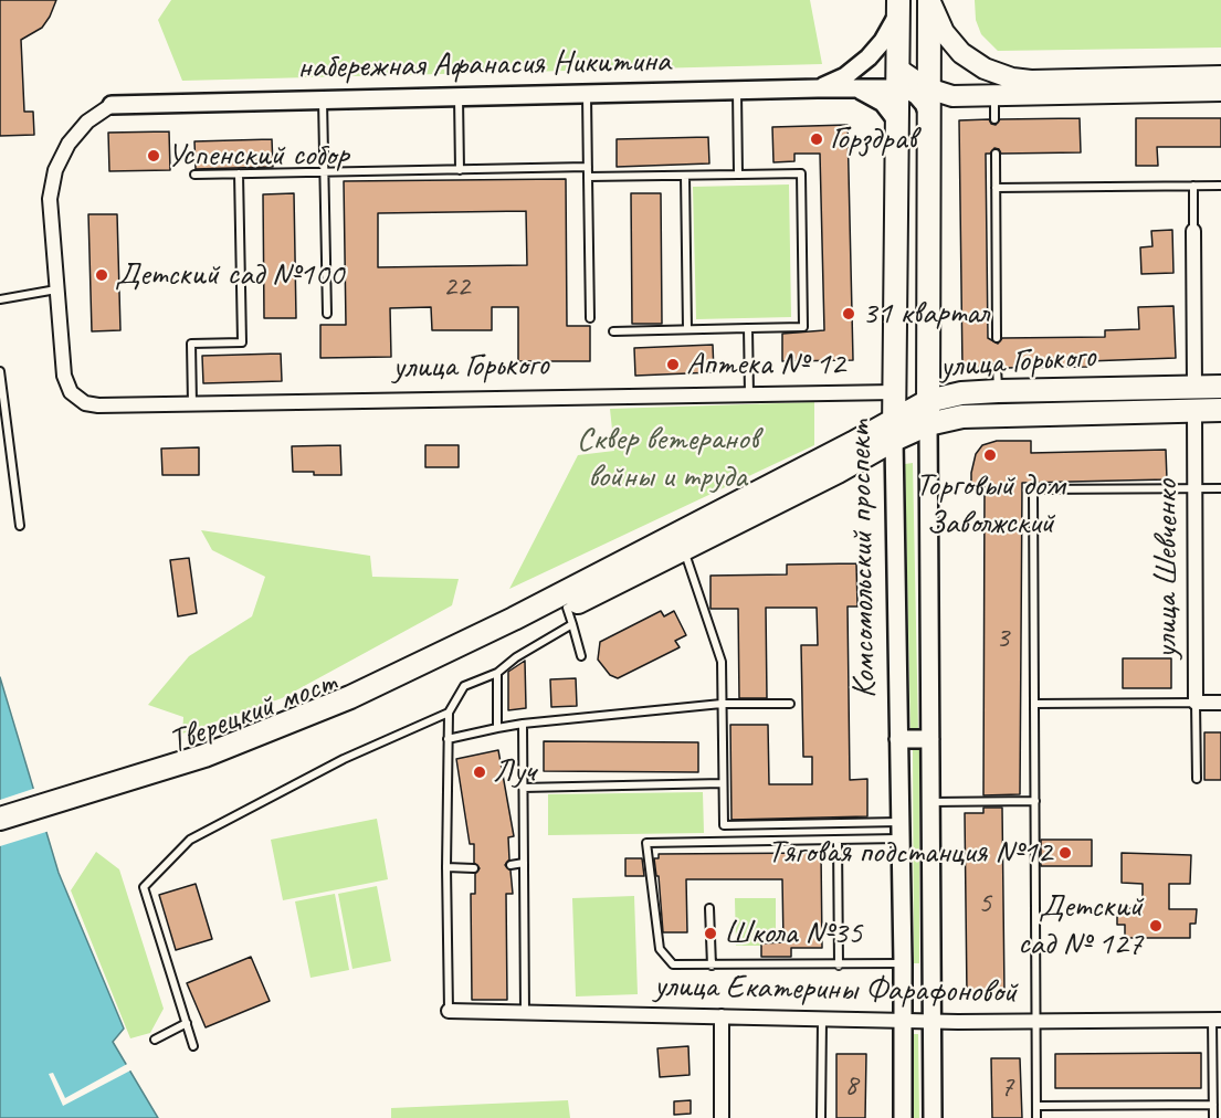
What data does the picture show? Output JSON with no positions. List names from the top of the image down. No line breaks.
{"streets":{"main road":["улица Горького","Комсомольский проспект","Тверецкий мост"],"street":["набережная Афанасия Никитина","улица Шевченко","улица Екатерины Фарафоновой"]},"crossings":[["набережная Афанасия Никитина","Комсомольский проспект"],["улица Горького","Комсомольский проспект"],["улица Горького","улица Шевченко"],["улица Горького","Тверецкий мост"],["Комсомольский проспект","улица Екатерины Фарафоновой"]],"parks":["Сквер ветеранов войны и труда"],"places":["Горздрав","Успенский собор","Детский сад №100","31 квартал","Аптека № 12","Торговый дом Заволжский","Луч","Тяговая подстанция №12","Детский сад № 127","Школа №35"],"house_numbers":["22","3","5","8","7"]}
